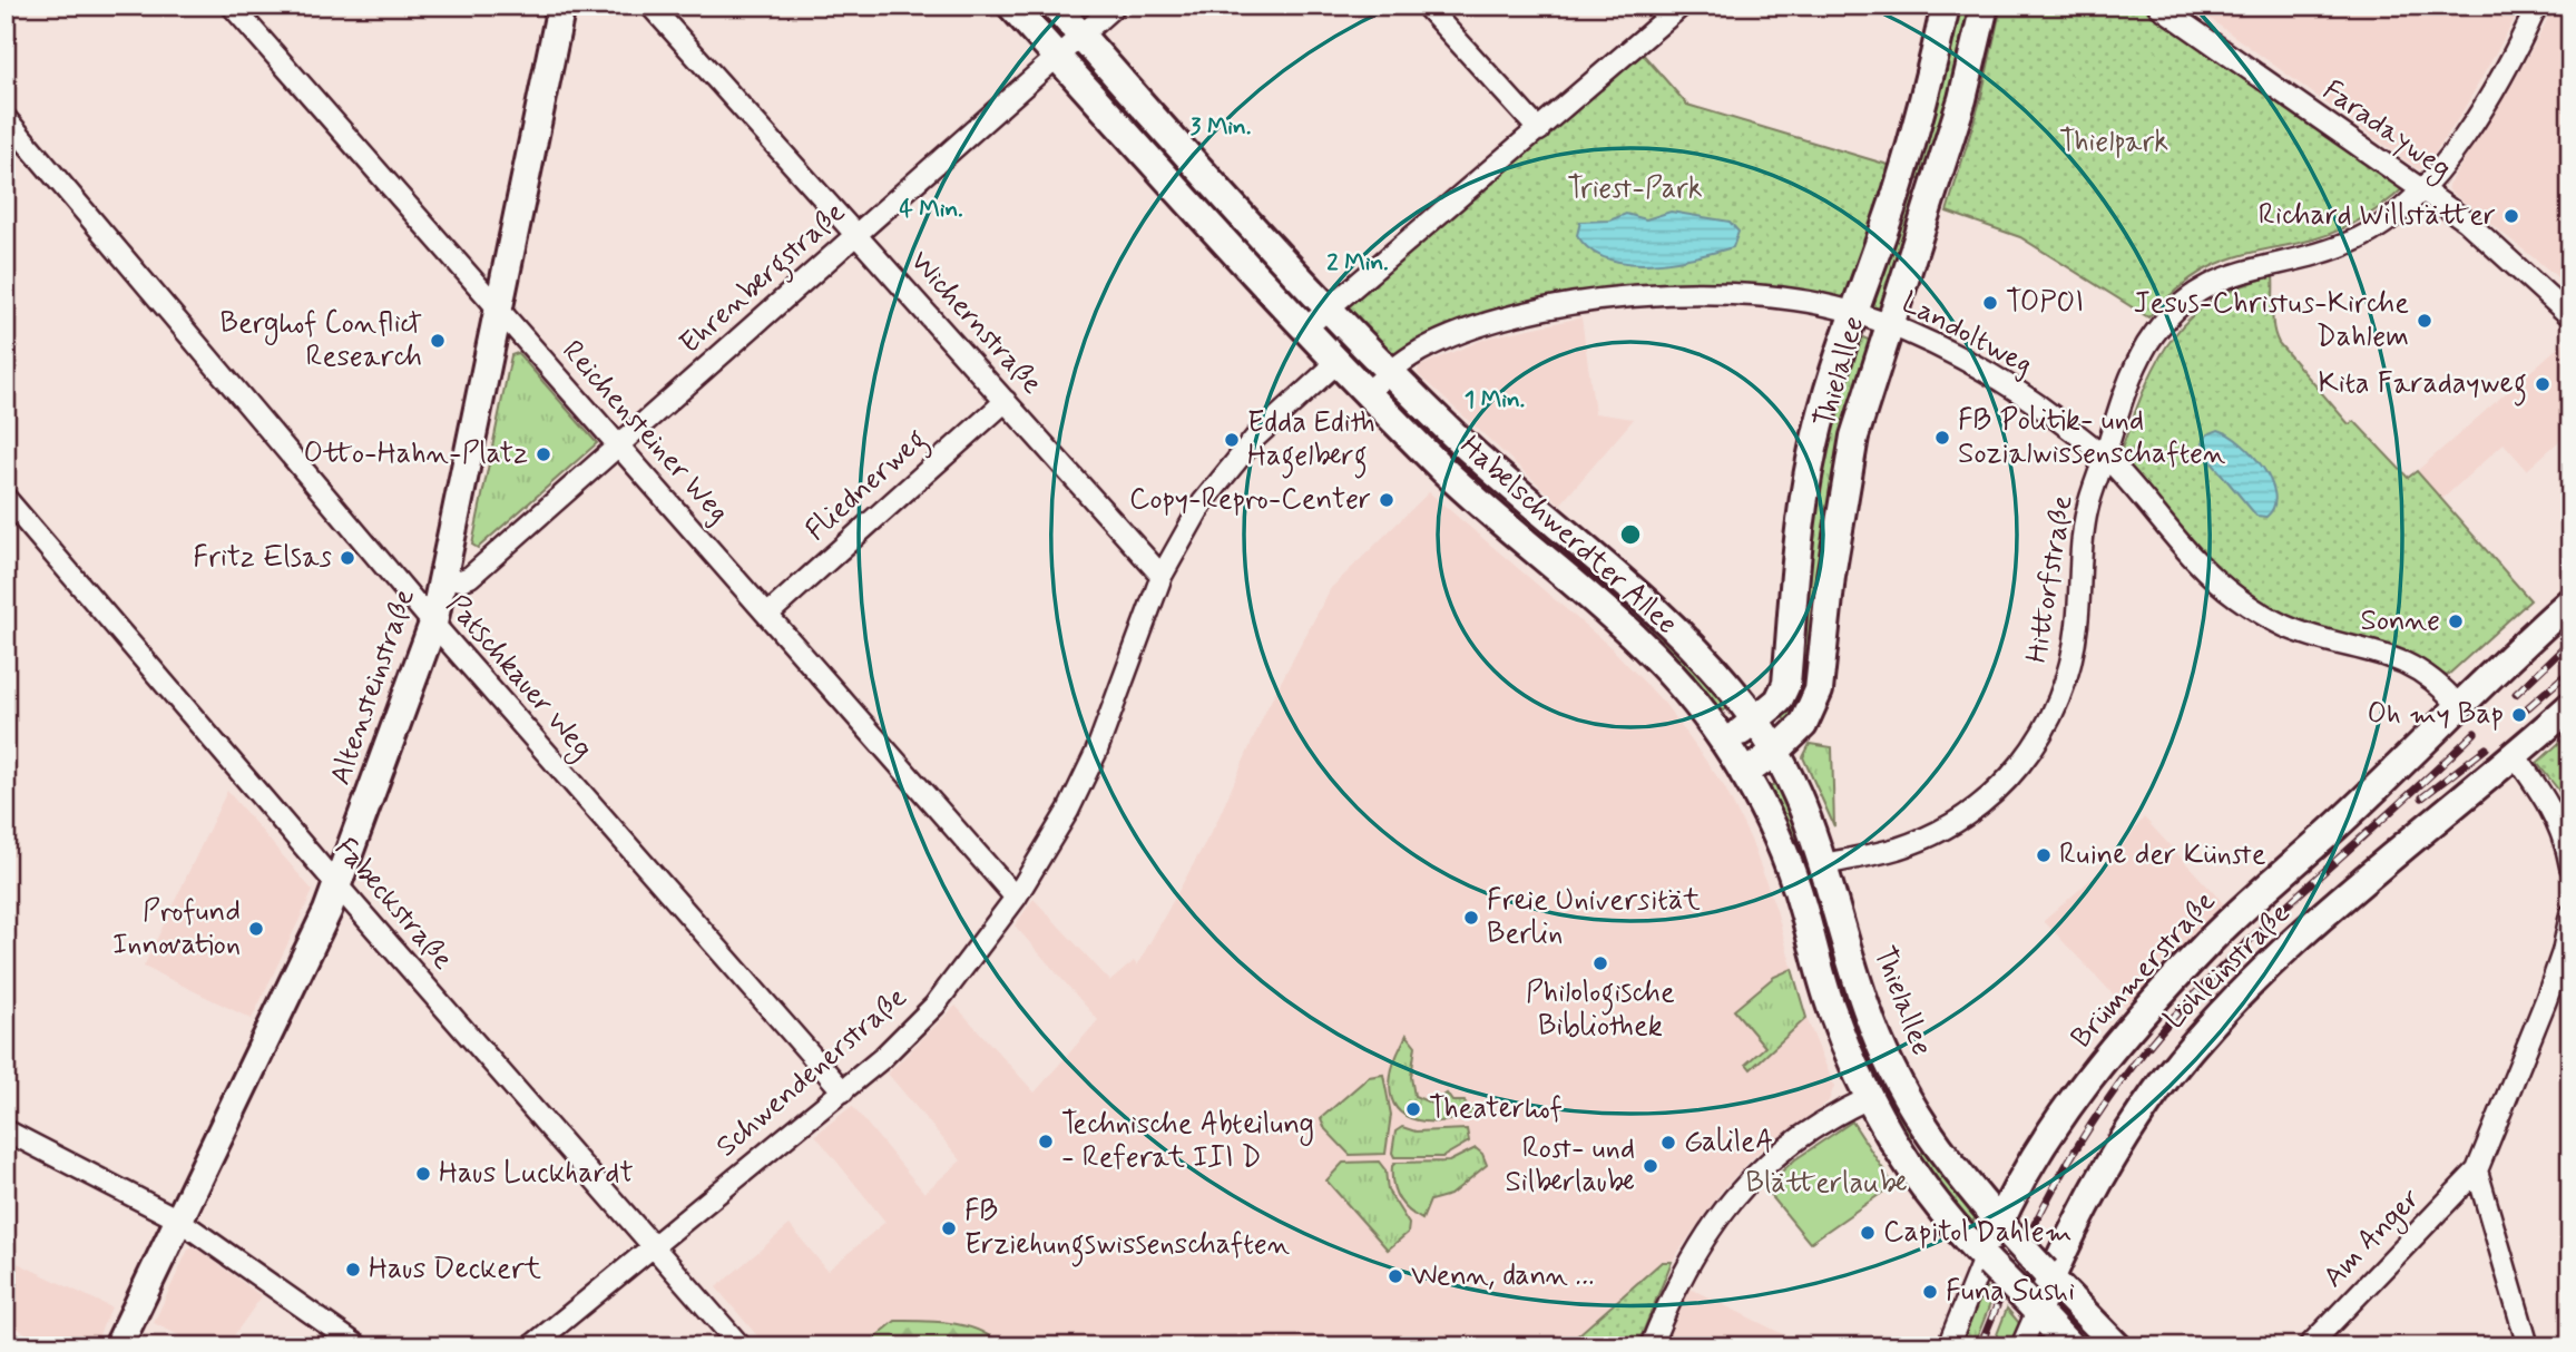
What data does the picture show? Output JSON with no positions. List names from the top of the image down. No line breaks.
{"streets":{"main road":["Thielallee","Habelschwerdter Allee","Altensteinstraße","Löhleinstraße","Brümmerstraße"],"street":["Faradayweg","Ehrenbergstraße","Wichernstraße","Landoltweg","Reichensteiner Weg","Fliednerweg","Hittorfstraße","Patschkauer Weg","Fabeckstraße","Schwendenerstraße","Am Anger"]},"crossings":[["Faradayweg","Hittorfstraße"],["Ehrenbergstraße","Wichernstraße"],["Ehrenbergstraße","Reichensteiner Weg"],["Ehrenbergstraße","Habelschwerdter Allee"],["Ehrenbergstraße","Altensteinstraße"],["Wichernstraße","Fliednerweg"],["Wichernstraße","Schwendenerstraße"],["Landoltweg","Thielallee"],["Landoltweg","Habelschwerdter Allee"],["Landoltweg","Hittorfstraße"],["Landoltweg","Brümmerstraße"],["Thielallee","Habelschwerdter Allee"],["Thielallee","Hittorfstraße"],["Thielallee","Löhleinstraße"],["Thielallee","Brümmerstraße"],["Reichensteiner Weg","Fliednerweg"],["Reichensteiner Weg","Altensteinstraße"],["Reichensteiner Weg","Schwendenerstraße"],["Habelschwerdter Allee","Schwendenerstraße"],["Patschkauer Weg","Altensteinstraße"],["Patschkauer Weg","Schwendenerstraße"],["Altensteinstraße","Fabeckstraße"],["Fabeckstraße","Schwendenerstraße"]],"parks":["Thielpark","Triest-Park","Blätterlaube"],"places":["Richard Willstätter","TOPOI","Jesus-Christus-Kirche Dahlem","Berghof Conflict Research","Kita Faradayweg","FB Politik- und Sozialwissenschaften","Edda Edith Hagelberg","Otto-Hahn-Platz","Copy-Repro-Center","Fritz Elsas","Sonne","Oh my Bap","Ruine der Künste","Freie Universität Berlin","Profund Innovation","Philologische Bibliothek","Theaterhof","Technische Abteilung - Referat III D","GalileA","Rost- und Silberlaube","Haus Luckhardt","FB Erziehungswissenschaften","Capitol Dahlem","Haus Deckert","Wenn, dann …","Funa Sushi"],"rings":["3 Min.","4 Min.","2 Min.","1 Min."]}
